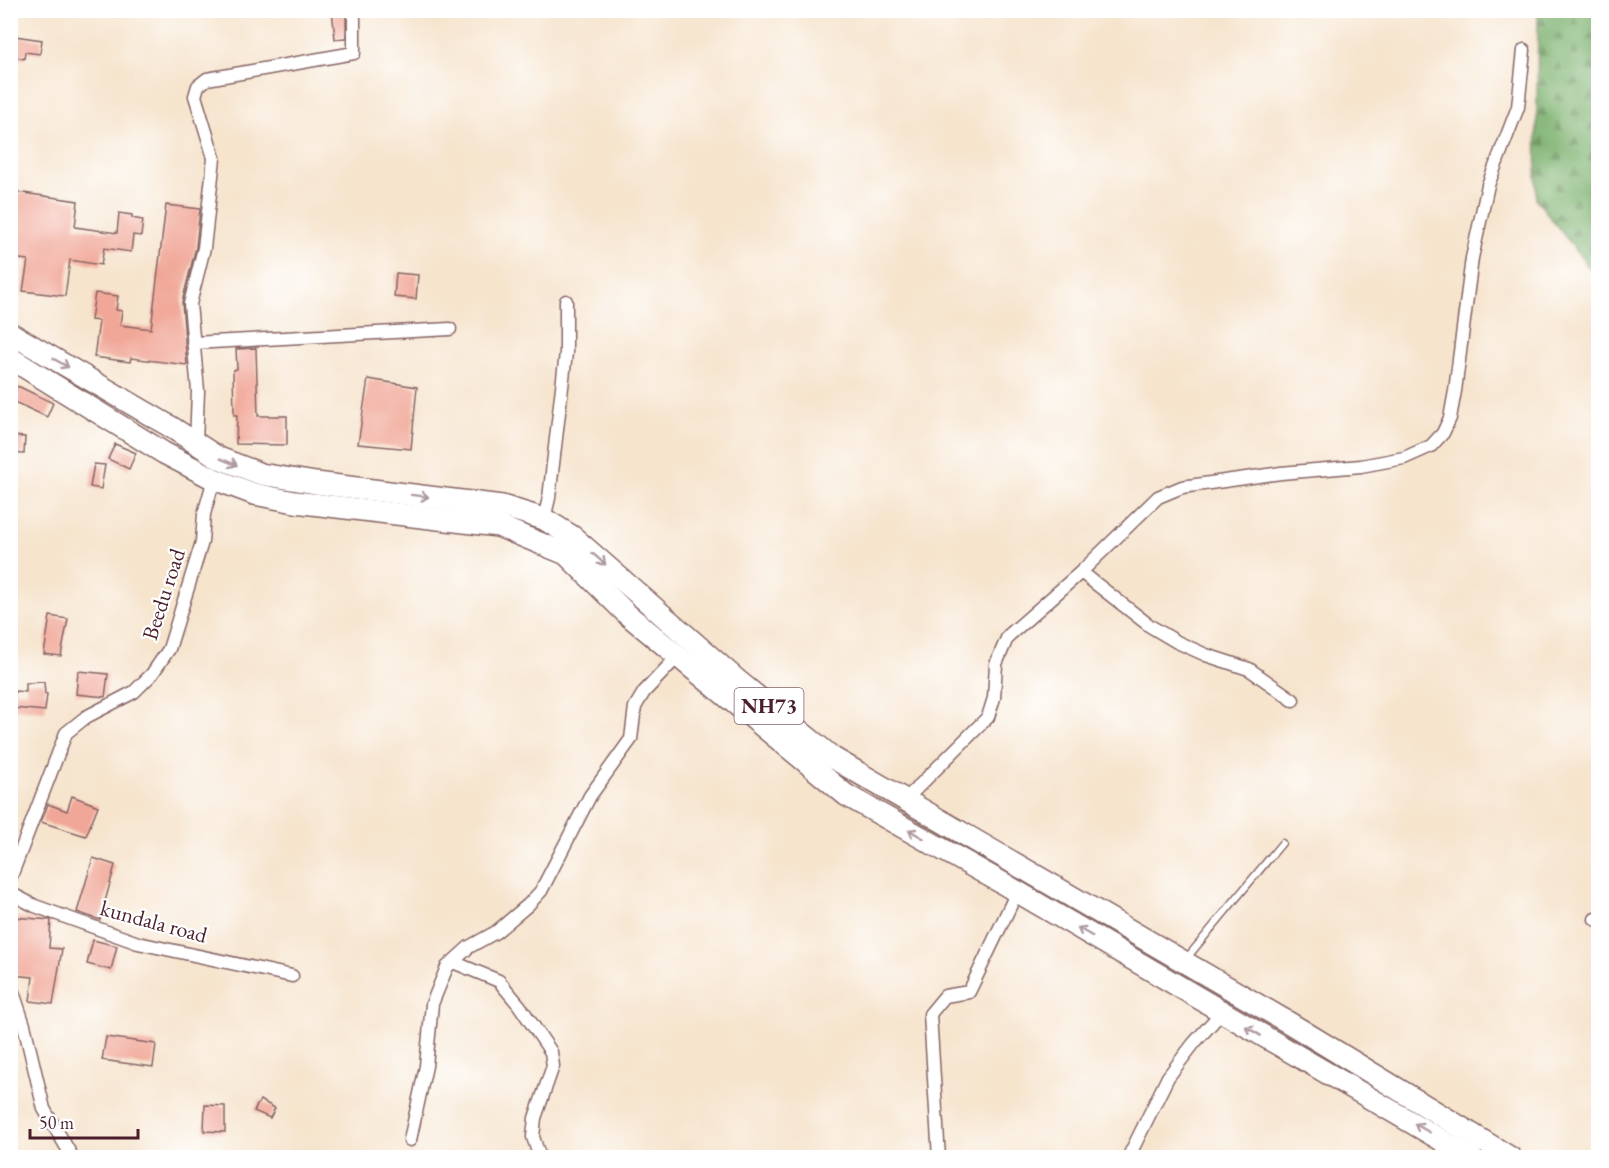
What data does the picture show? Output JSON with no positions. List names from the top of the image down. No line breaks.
{"streets":{"highway":["NH73"],"street":["Beedu road","kundala road"]},"crossings":[["Beedu road","NH73"]],"scale_bar":"50 m"}
